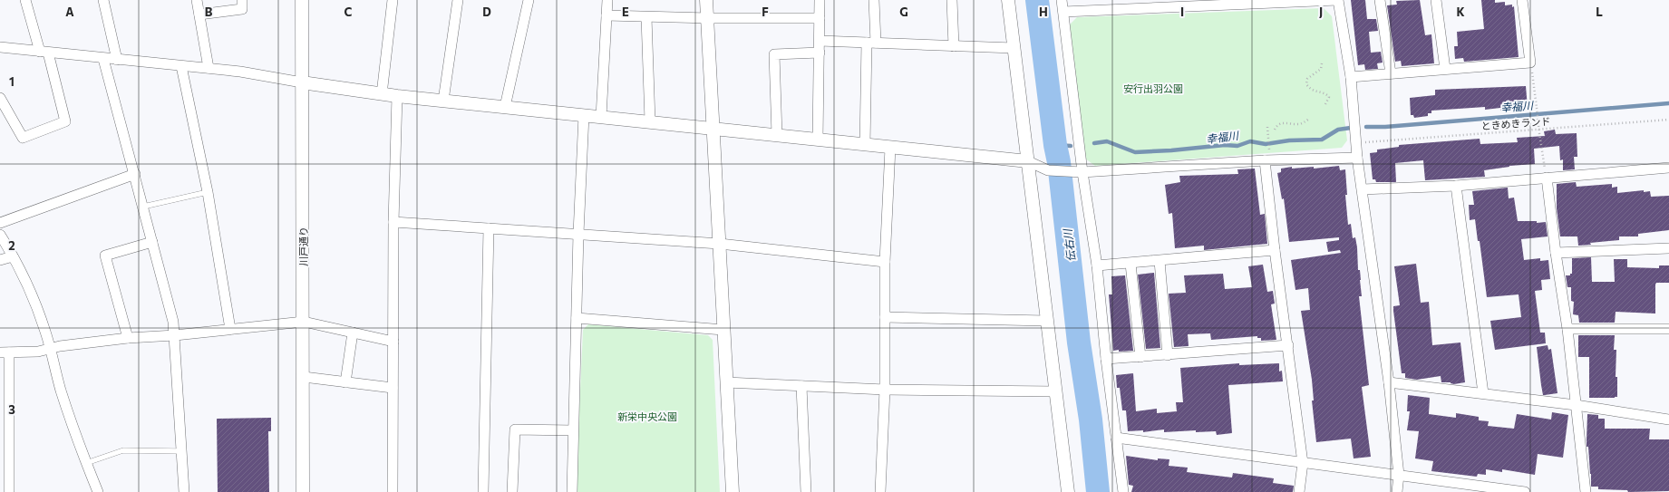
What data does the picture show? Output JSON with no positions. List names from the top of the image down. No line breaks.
{"streets":{"street":["川戸通り"],"path":["ときめきランド"]},"water":["幸福川","伝右川"],"parks":["安行出羽公園","新栄中央公園"],"grid":{"columns":["A","B","C","D","E","F","G","H","I","J","K","L"],"rows":["1","2","3"]}}
